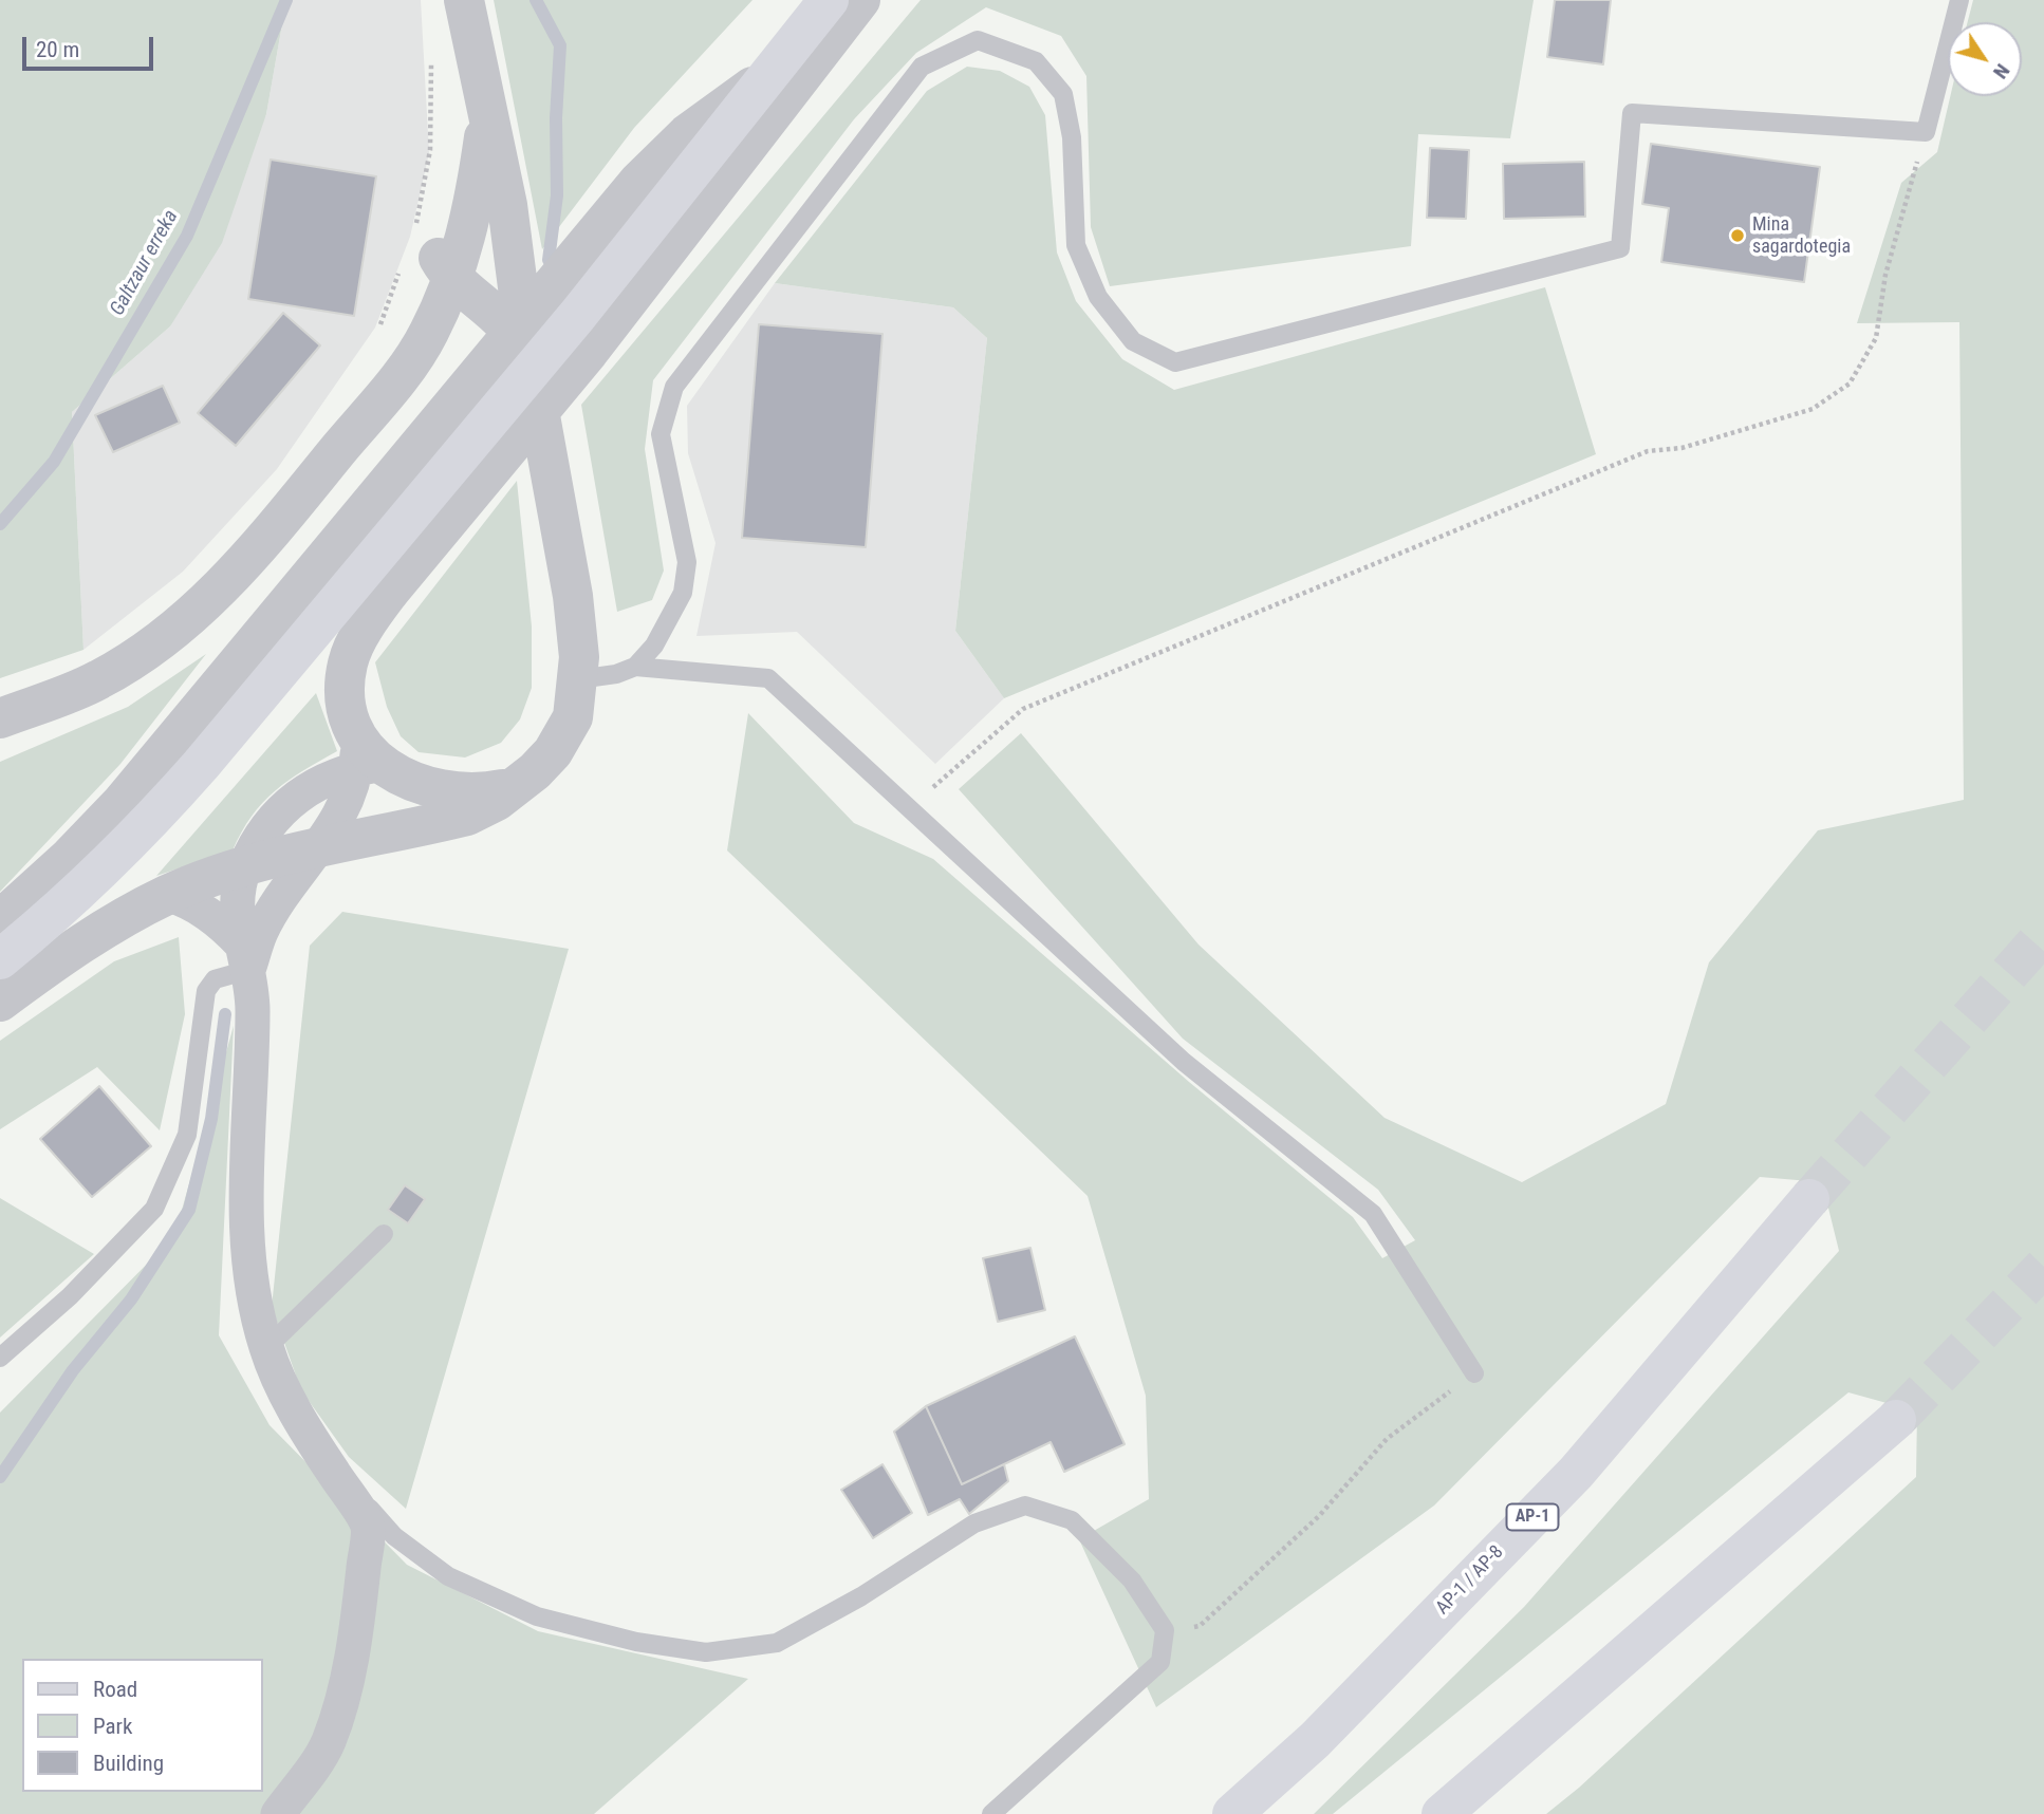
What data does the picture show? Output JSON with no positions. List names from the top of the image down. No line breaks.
{"streets":{"main road":["AP-1","AP-1 / AP-8"]},"water":["Galtzaur erreka"],"places":["Mina sagardotegia"],"legend":["Road","Park","Building"],"scale_bar":"20 m","north":"bottom right"}
